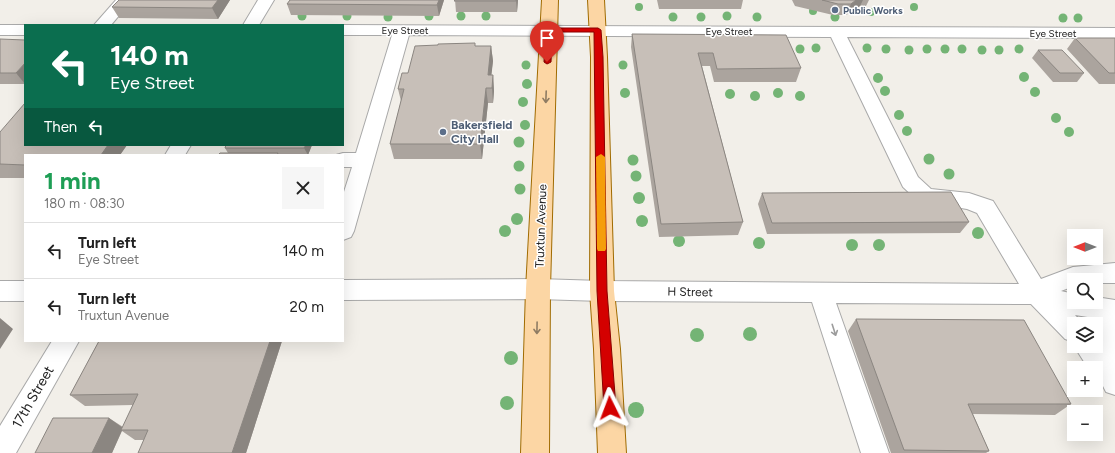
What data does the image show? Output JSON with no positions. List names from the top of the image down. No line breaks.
{"streets":{"main road":["Truxtun Avenue"],"street":["Eye Street","H Street","17th Street"]},"crossings":[["Eye Street","Truxtun Avenue"],["Truxtun Avenue","H Street"]],"places":["Public Works","Bakersfield City Hall"],"north":"left","page":{"turn":["140 m","Eye Street"],"then":"Then","heading":["1 min","180 m · 08:30"],"list":[{"name":"Turn left","note":"Eye Street","value":"140 m"},{"name":"Turn left","note":"Truxtun Avenue","value":"20 m"}],"map_buttons":["+","−"]}}
